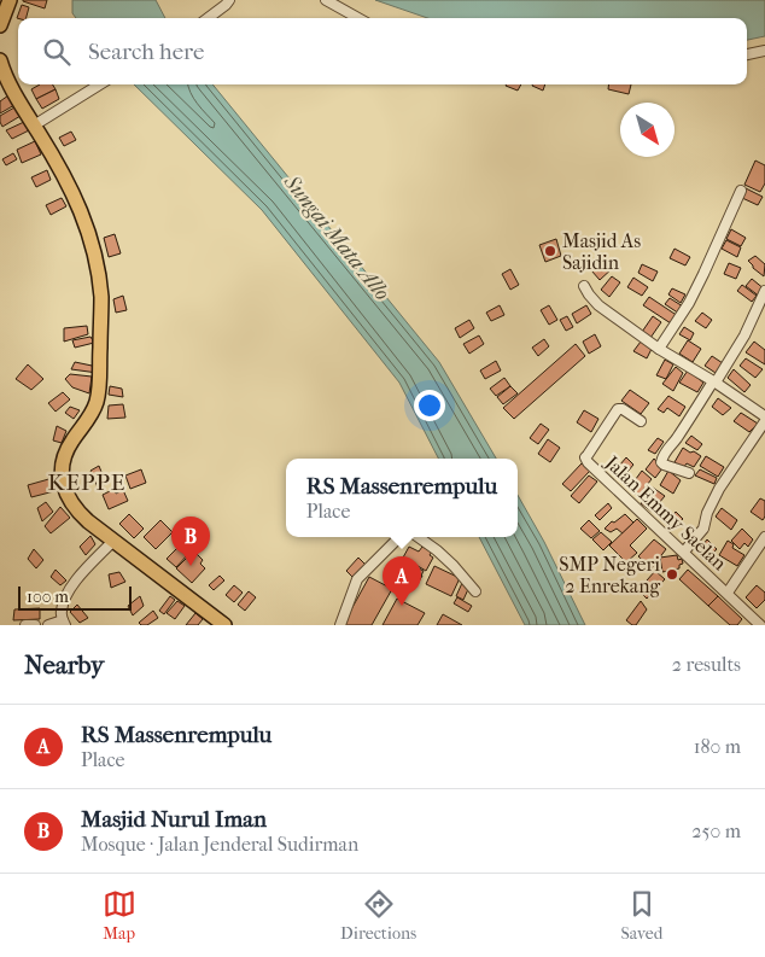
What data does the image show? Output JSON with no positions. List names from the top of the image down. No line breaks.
{"streets":{"street":["Jalan Emmy Saelan"]},"districts":["KEPPE"],"water":["Sungai Mata Allo"],"places":["Masjid As Sajidin","SMP Negeri 2 Enrekang"],"scale_bar":"100 m","north":"bottom right","page":{"search":"Search here","popup":["RS Massenrempulu","Place"],"pins":["B","A"],"scale":"100 m","heading":["Nearby","2 results"],"list":[{"mark":"A","name":"RS Massenrempulu","note":"Place","value":"180 m"},{"mark":"B","name":"Masjid Nurul Iman","note":"Mosque · Jalan Jenderal Sudirman","value":"250 m"}],"nav":["Map","Directions","Saved"]}}
